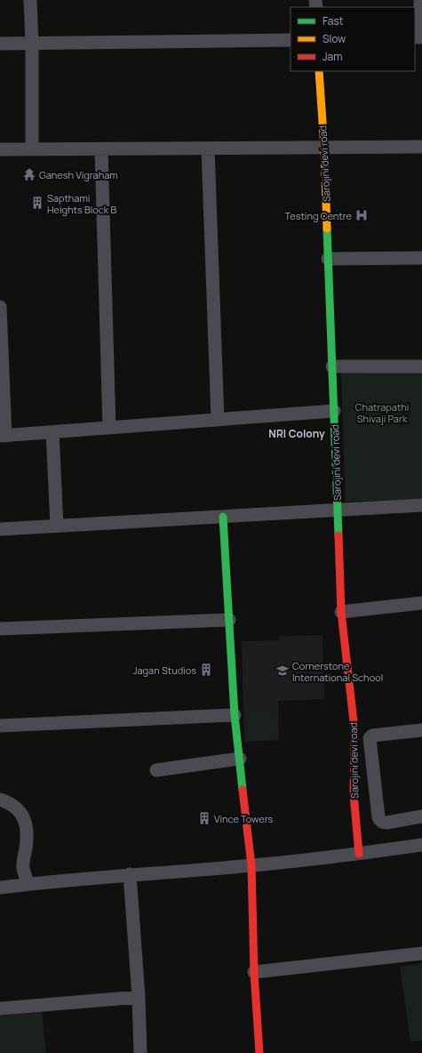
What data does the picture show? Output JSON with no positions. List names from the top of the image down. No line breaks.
{"streets":{"street":["Sarojini devi road"]},"districts":["NRI Colony"],"parks":["Chatrapathi Shivaji Park"],"places":{"temple":["Ganesh Vigraham"],"building":["Sapthami Heights Block B","Jagan Studios","Vince Towers"],"hospital":["Testing Centre"],"school or university":["Cornerstone International School"]},"legend":["Fast","Slow","Jam"]}
